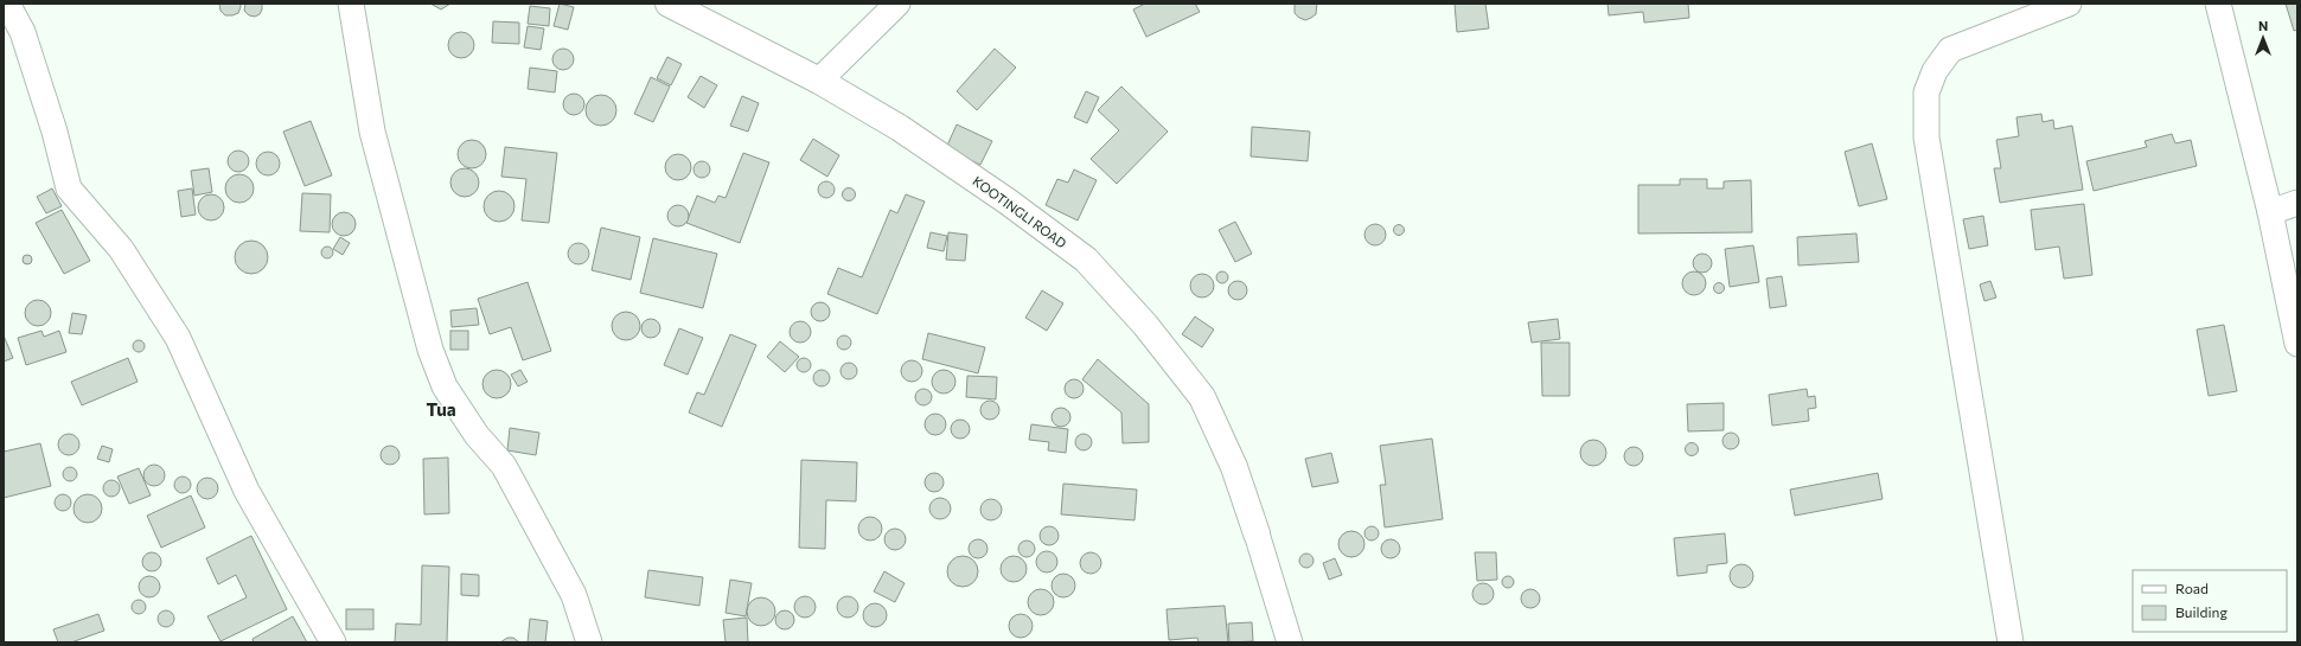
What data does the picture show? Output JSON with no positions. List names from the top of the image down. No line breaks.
{"streets":{"street":["KOOTINGLI ROAD"]},"districts":["Tua"],"legend":["Road","Building"],"north":"top"}
